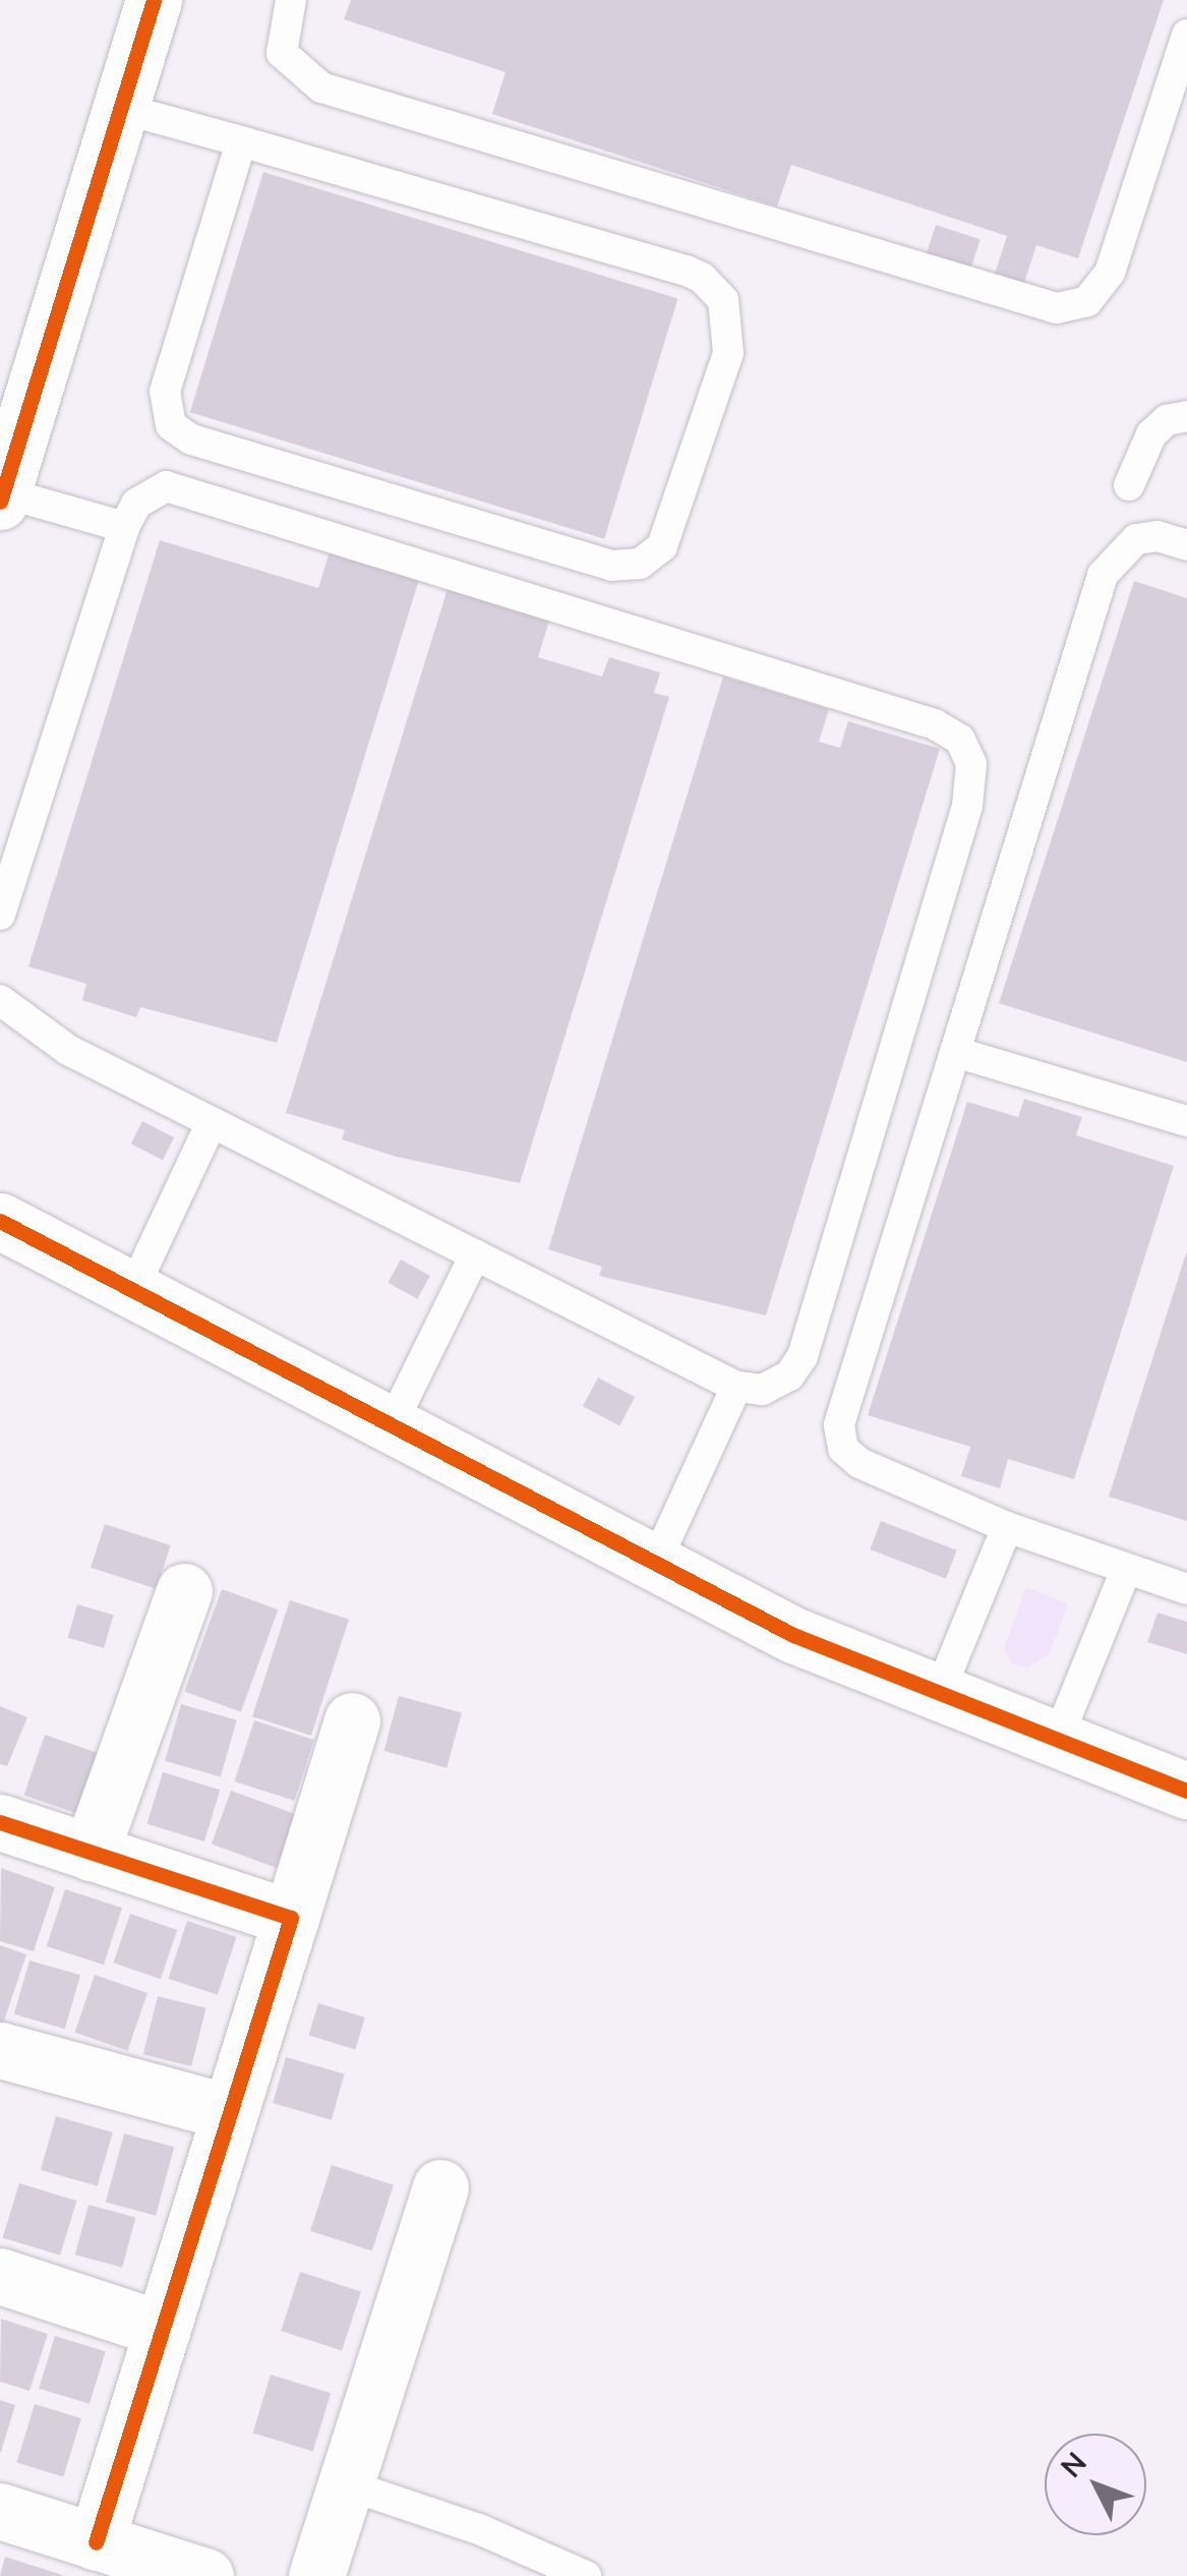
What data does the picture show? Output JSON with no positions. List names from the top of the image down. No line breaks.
{"north":"top left"}
